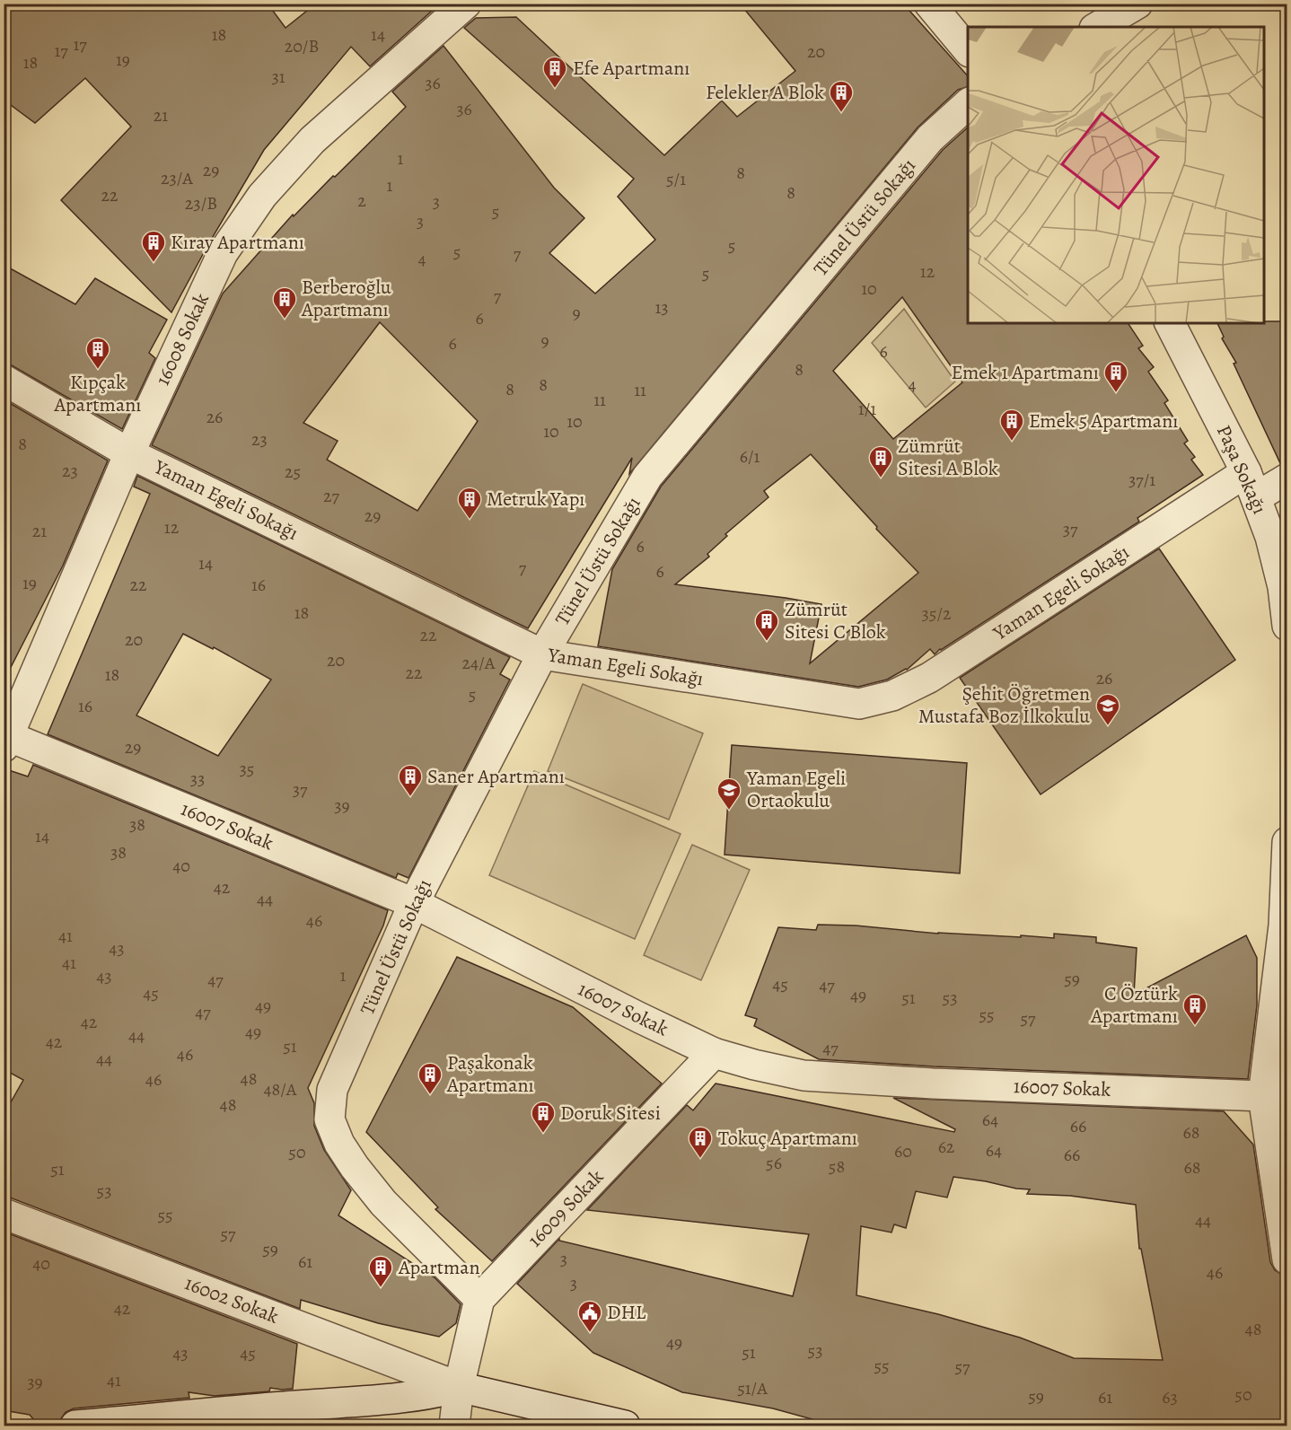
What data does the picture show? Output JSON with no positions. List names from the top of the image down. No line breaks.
{"streets":{"street":["Tünel Üstü Sokağı","16008 Sokak","Paşa Sokağı","Yaman Egeli Sokağı","16007 Sokak","16009 Sokak","16002 Sokak"]},"crossings":[["Tünel Üstü Sokağı","Yaman Egeli Sokağı"],["Tünel Üstü Sokağı","16007 Sokak"],["Tünel Üstü Sokağı","16009 Sokak"],["16008 Sokak","Yaman Egeli Sokağı"],["16008 Sokak","16007 Sokak"],["Paşa Sokağı","Yaman Egeli Sokağı"],["16007 Sokak","16009 Sokak"]],"places":{"building":["Efe Apartmanı","Felekler A Blok","Kıray Apartmanı","Berberoğlu Apartmanı","Kıpçak Apartmanı","Emek 1 Apartmanı","Emek 5 Apartmanı","Zümrüt Sitesi A Blok","Metruk Yapı","Zümrüt Sitesi C Blok","Saner Apartmanı","C Öztürk Apartmanı","Paşakonak Apartmanı","Doruk Sitesi","Tokuç Apartmanı","Apartman"],"school or university":["Şehit Öğretmen Mustafa Boz İlkokulu","Yaman Egeli Ortaokulu"],"public building":["DHL"]},"house_numbers":["18","14","17","20/B","17","20","19","18","31","36","36","21","1","29","8","23/A","5/1","1","8","22","2","3","23/B","5","3","5","5","7","4","12","5","10","7","13","9","6","9","6","6","8","8","4","8","11","11","1/1","26","10","10","23","8","6/1","23","25","37/1","27","29","12","37","21","6","14","7","6","19","22","16","18","35/2","22","20","20","24/A","22","18","26","5","16","29","35","33","37","39","38","14","38","40","42","44","46","41","43","41","1","43","59","47","45","47","45","49","51","53","49","47","55","57","42","49","44","42","51","47","46","44","48","46","48/A","48","64","66","68","62","64","60","50","66","56","58","68","51","53","55","44","57","59","3","61","40","46","3","42","48","49","53","51","43","45","55","57","41","39","51/A","50","59","61","63"]}
